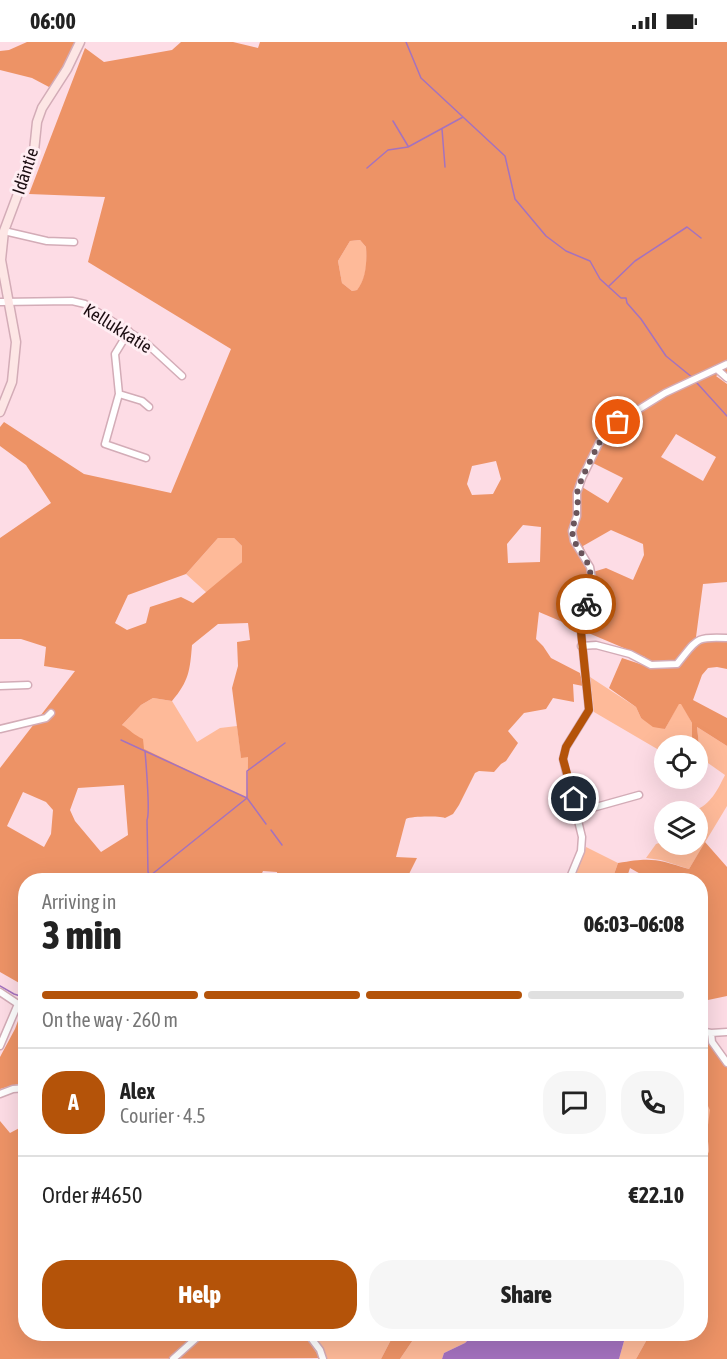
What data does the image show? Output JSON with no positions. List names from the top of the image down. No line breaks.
{"streets":{"street":["Idäntie","Kellukkatie"]},"crossings":[["Idäntie","Kellukkatie"]],"page":{"status":"06:00","heading":["3 min","Arriving in","06:03–06:08"],"panel":["Alex","Courier · 4.5","Order #4650","€22.10"],"bar":"On the way · 260 m","round":"A","buttons":["Help","Share"]}}
